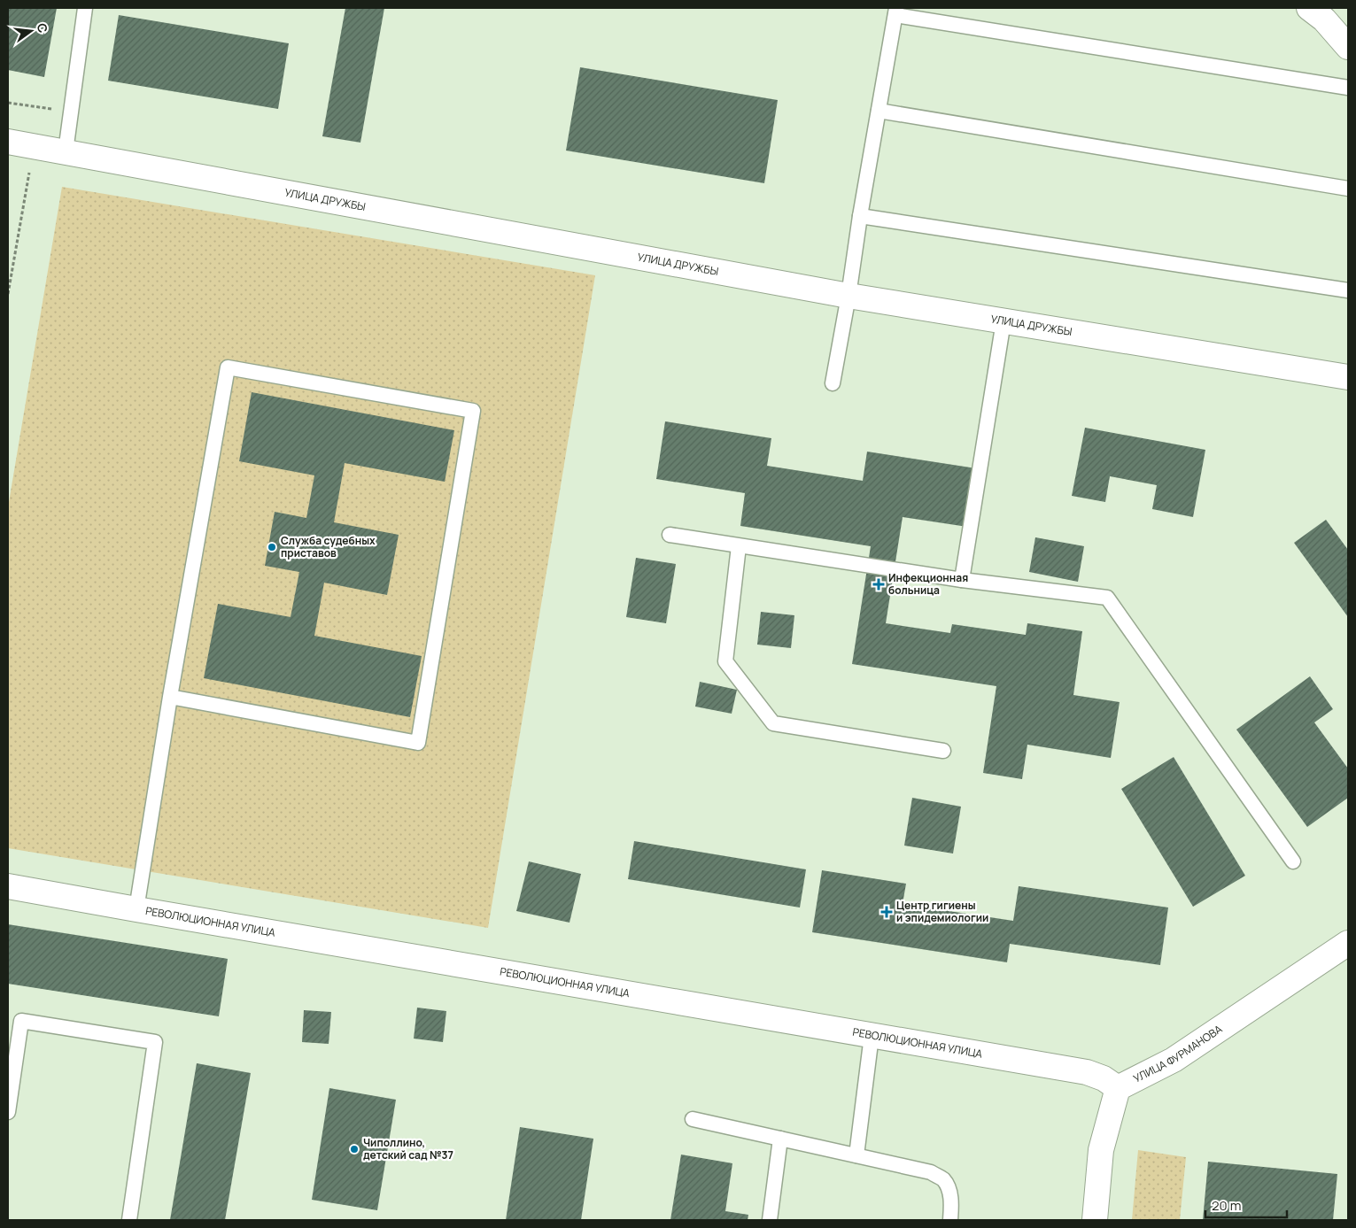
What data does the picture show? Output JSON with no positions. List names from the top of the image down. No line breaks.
{"streets":{"street":["УЛИЦА ДРУЖБЫ","РЕВОЛЮЦИОННАЯ УЛИЦА","УЛИЦА ФУРМАНОВА"]},"crossings":[["РЕВОЛЮЦИОННАЯ УЛИЦА","УЛИЦА ФУРМАНОВА"]],"places":{"other":["Служба судебных приставов","Чиполлино, детский сад №37"],"health":["Инфекционная больница","Центр гигиены и эпидемиологии"]},"scale_bar":"20 m","north":"right"}
